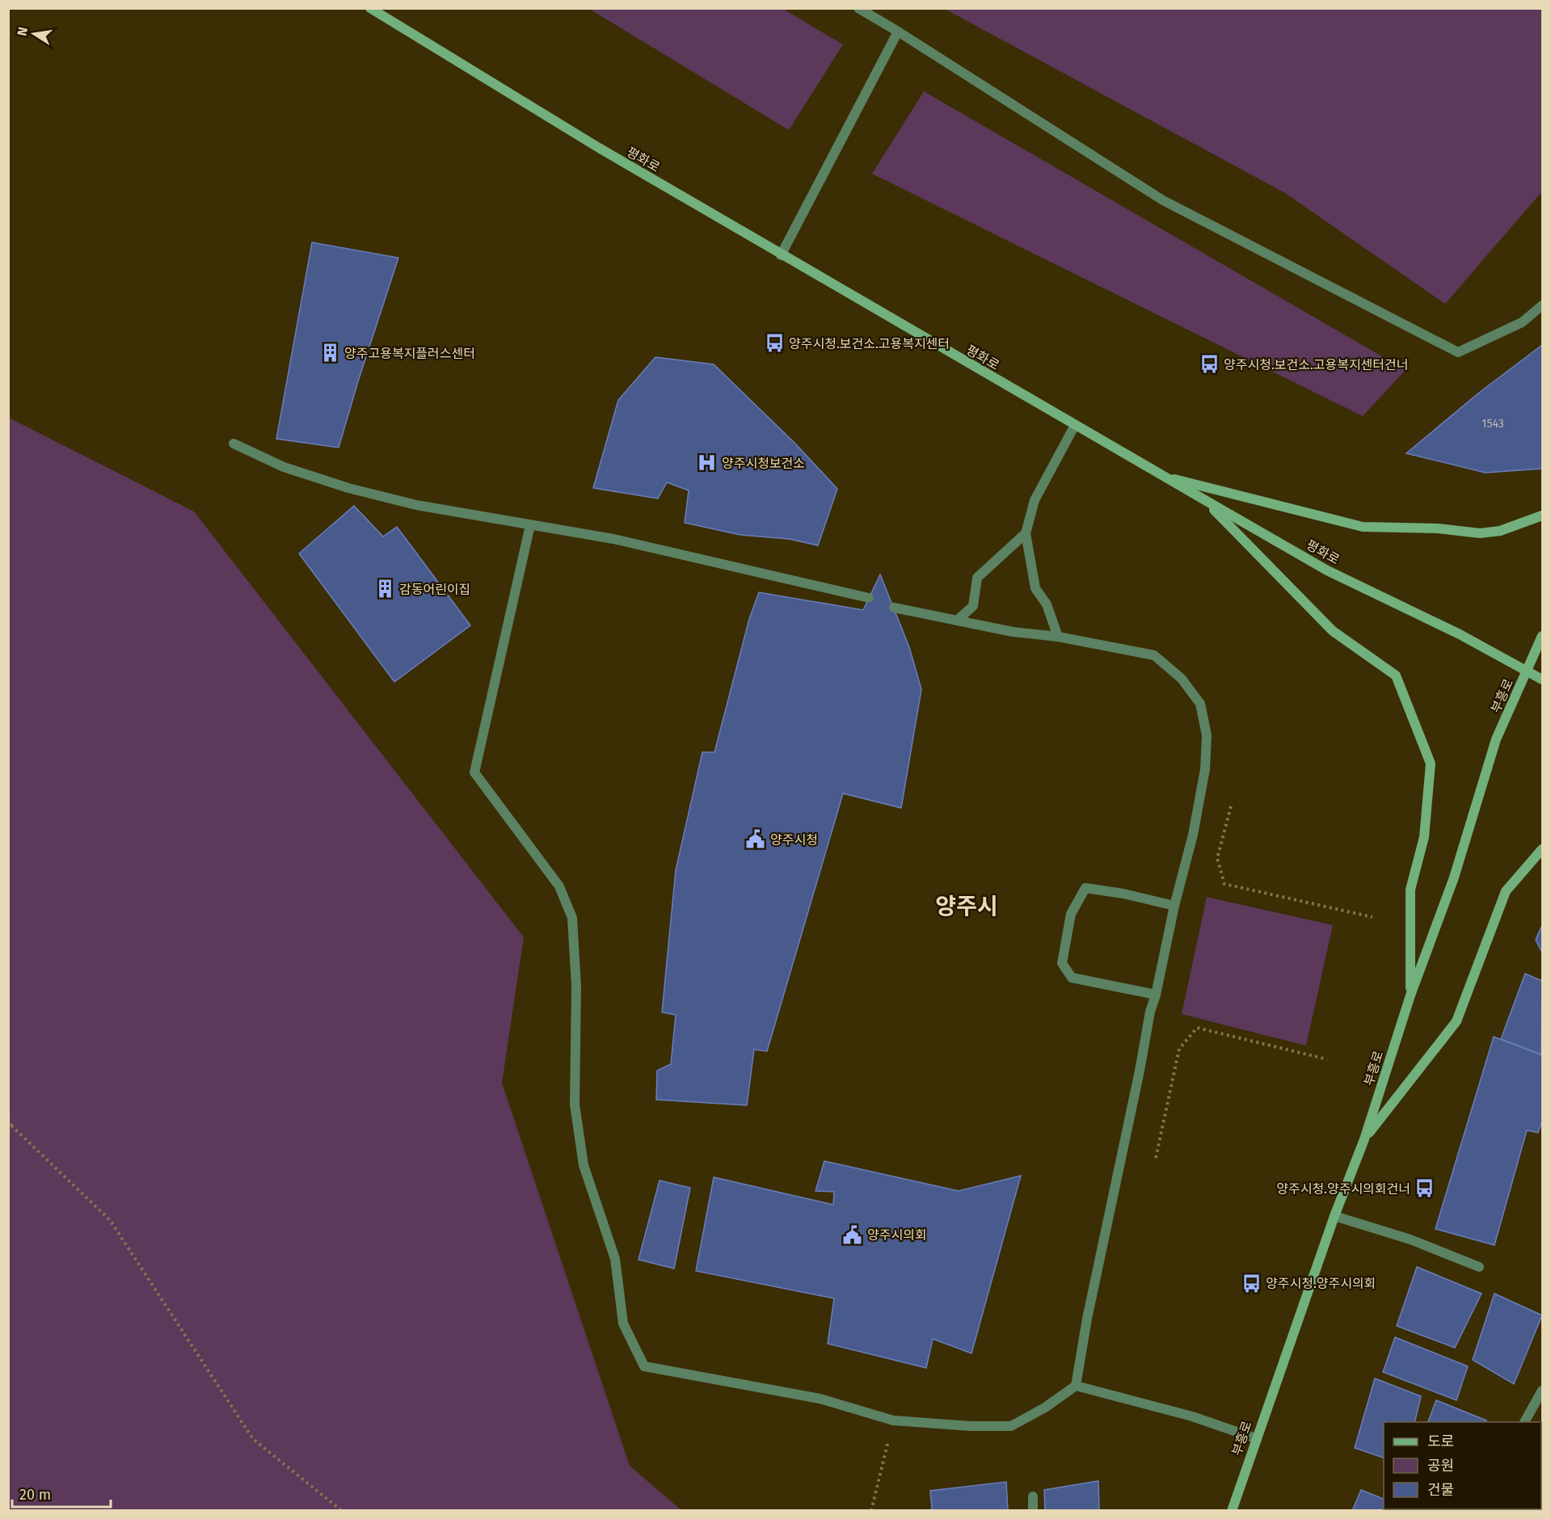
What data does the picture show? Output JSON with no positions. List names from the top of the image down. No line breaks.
{"streets":{"main road":["평화로","부흥로"]},"crossings":[["평화로","부흥로"]],"districts":["양주시"],"places":{"bus stop":["양주시청.보건소.고용복지센터","양주시청.보건소.고용복지센터건너","양주시청.양주시의회건너","양주시청.양주시의회"],"building":["양주고용복지플러스센터","감동어린이집"],"hospital":["양주시청보건소"],"public building":["양주시청","양주시의회"]},"house_numbers":["1543"],"legend":["도로","공원","건물"],"scale_bar":"20 m","north":"left"}
